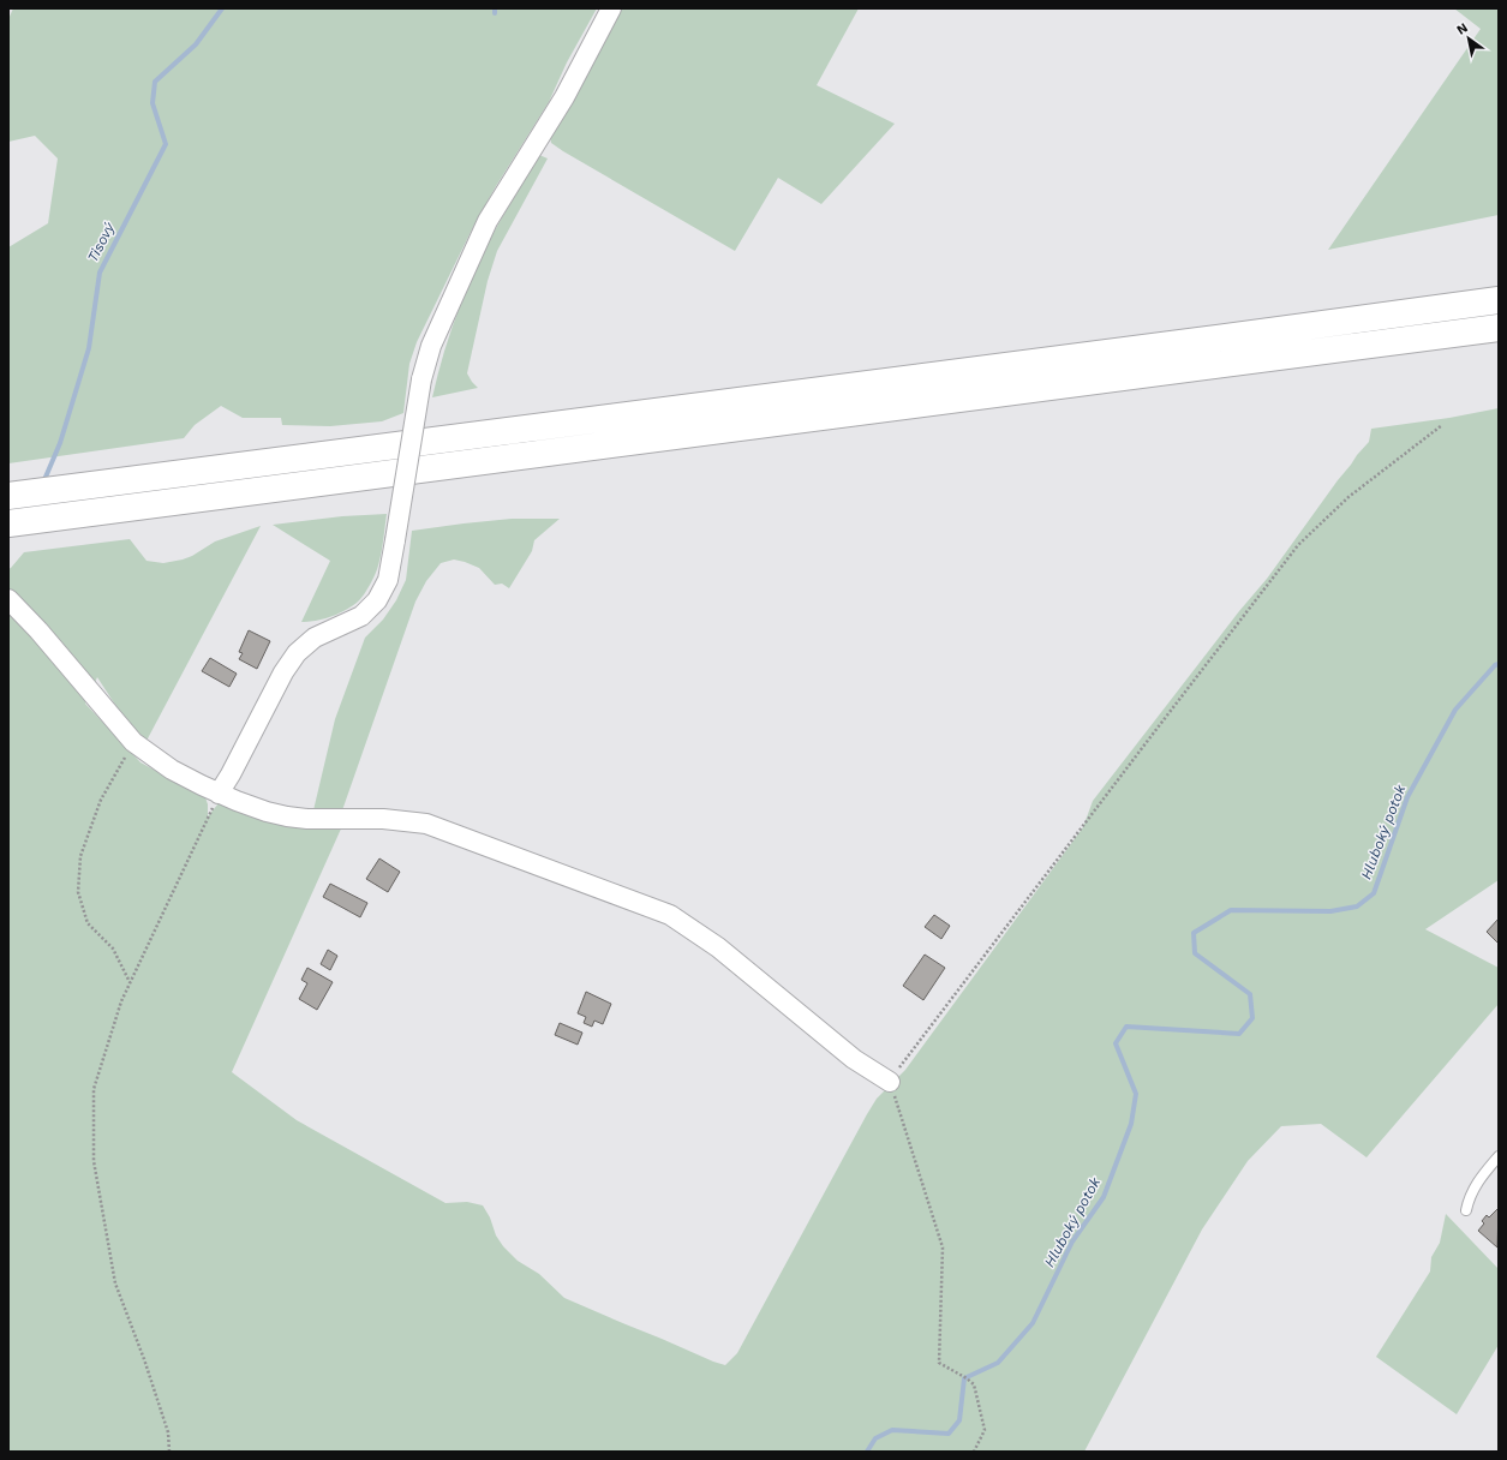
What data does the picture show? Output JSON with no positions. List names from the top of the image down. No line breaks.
{"water":["Tisový","Hluboký potok"],"north":"top left"}
